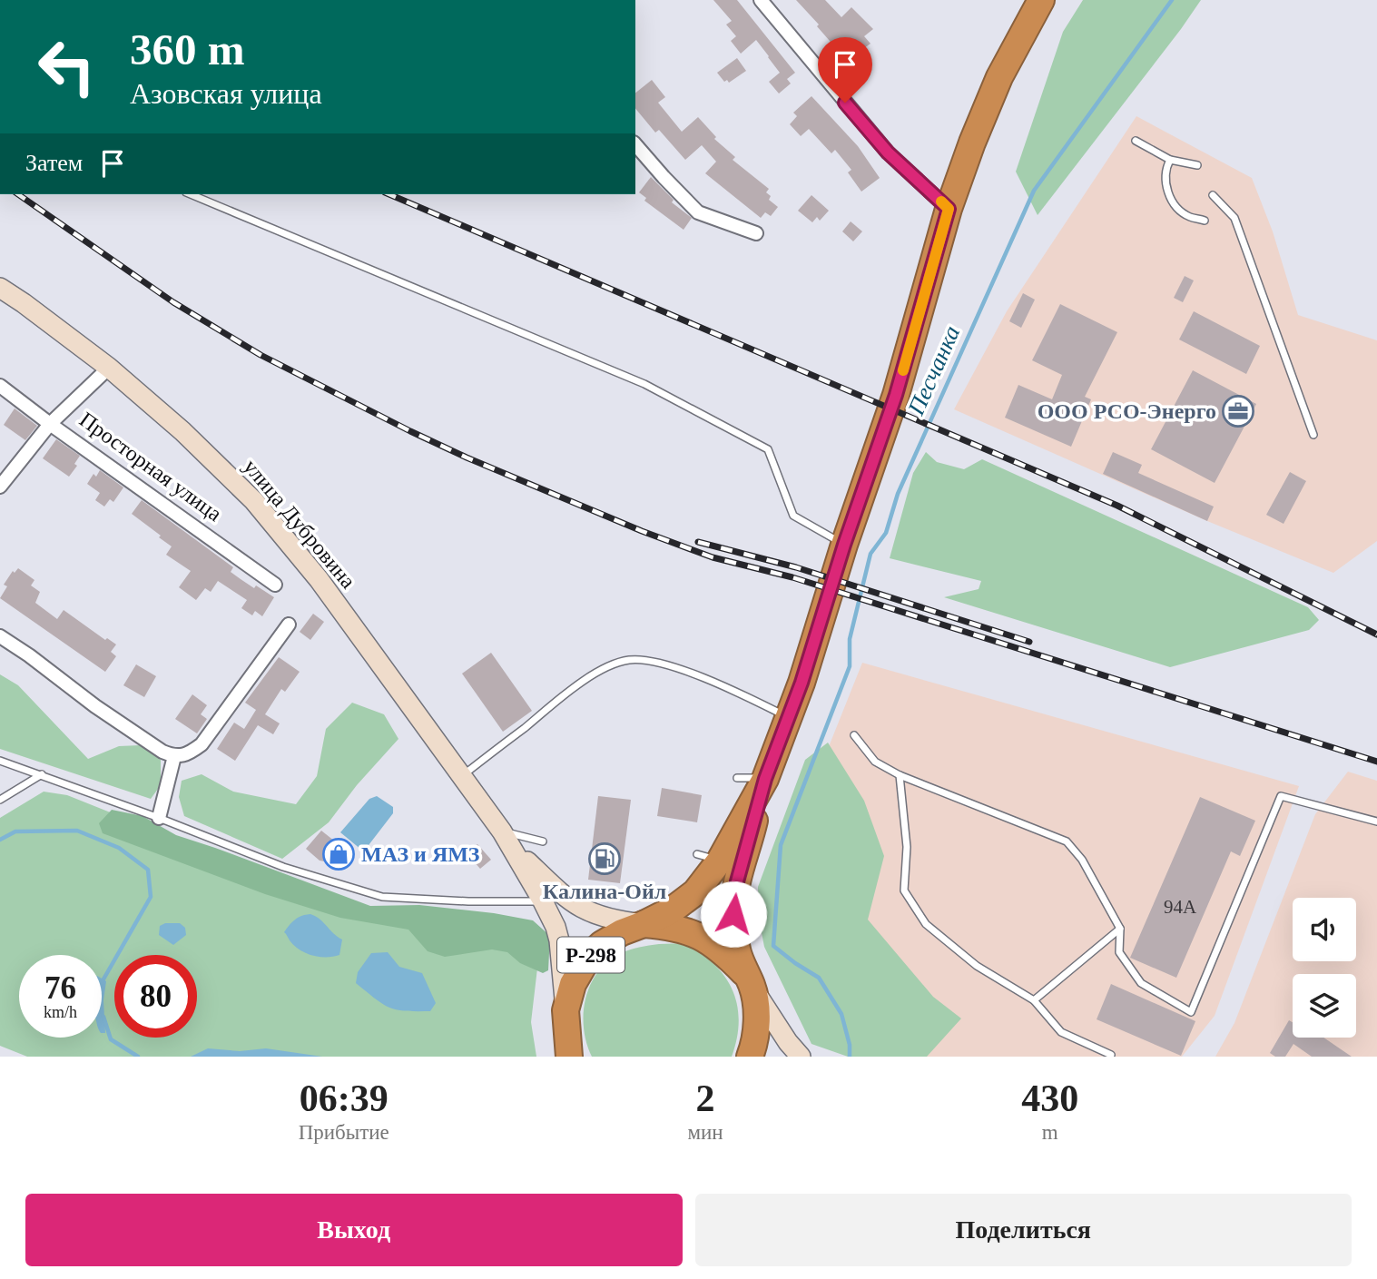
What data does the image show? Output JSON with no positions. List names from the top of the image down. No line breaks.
{"streets":{"highway":["Р-298"],"main road":["улица Дубровина"],"street":["Просторная улица"]},"water":["Песчанка"],"places":{"office":["ООО РСО-Энерго"],"shop":["МАЗ и ЯМЗ"],"fuel station":["Калина-Ойл"]},"house_numbers":["94А"],"page":{"turn":["360 m","Азовская улица"],"then":"Затем","speed":"76 km/h","limit":"80","eta":["06:39","Прибытие","2","мин","430","m"],"buttons":["Выход","Поделиться"]}}
